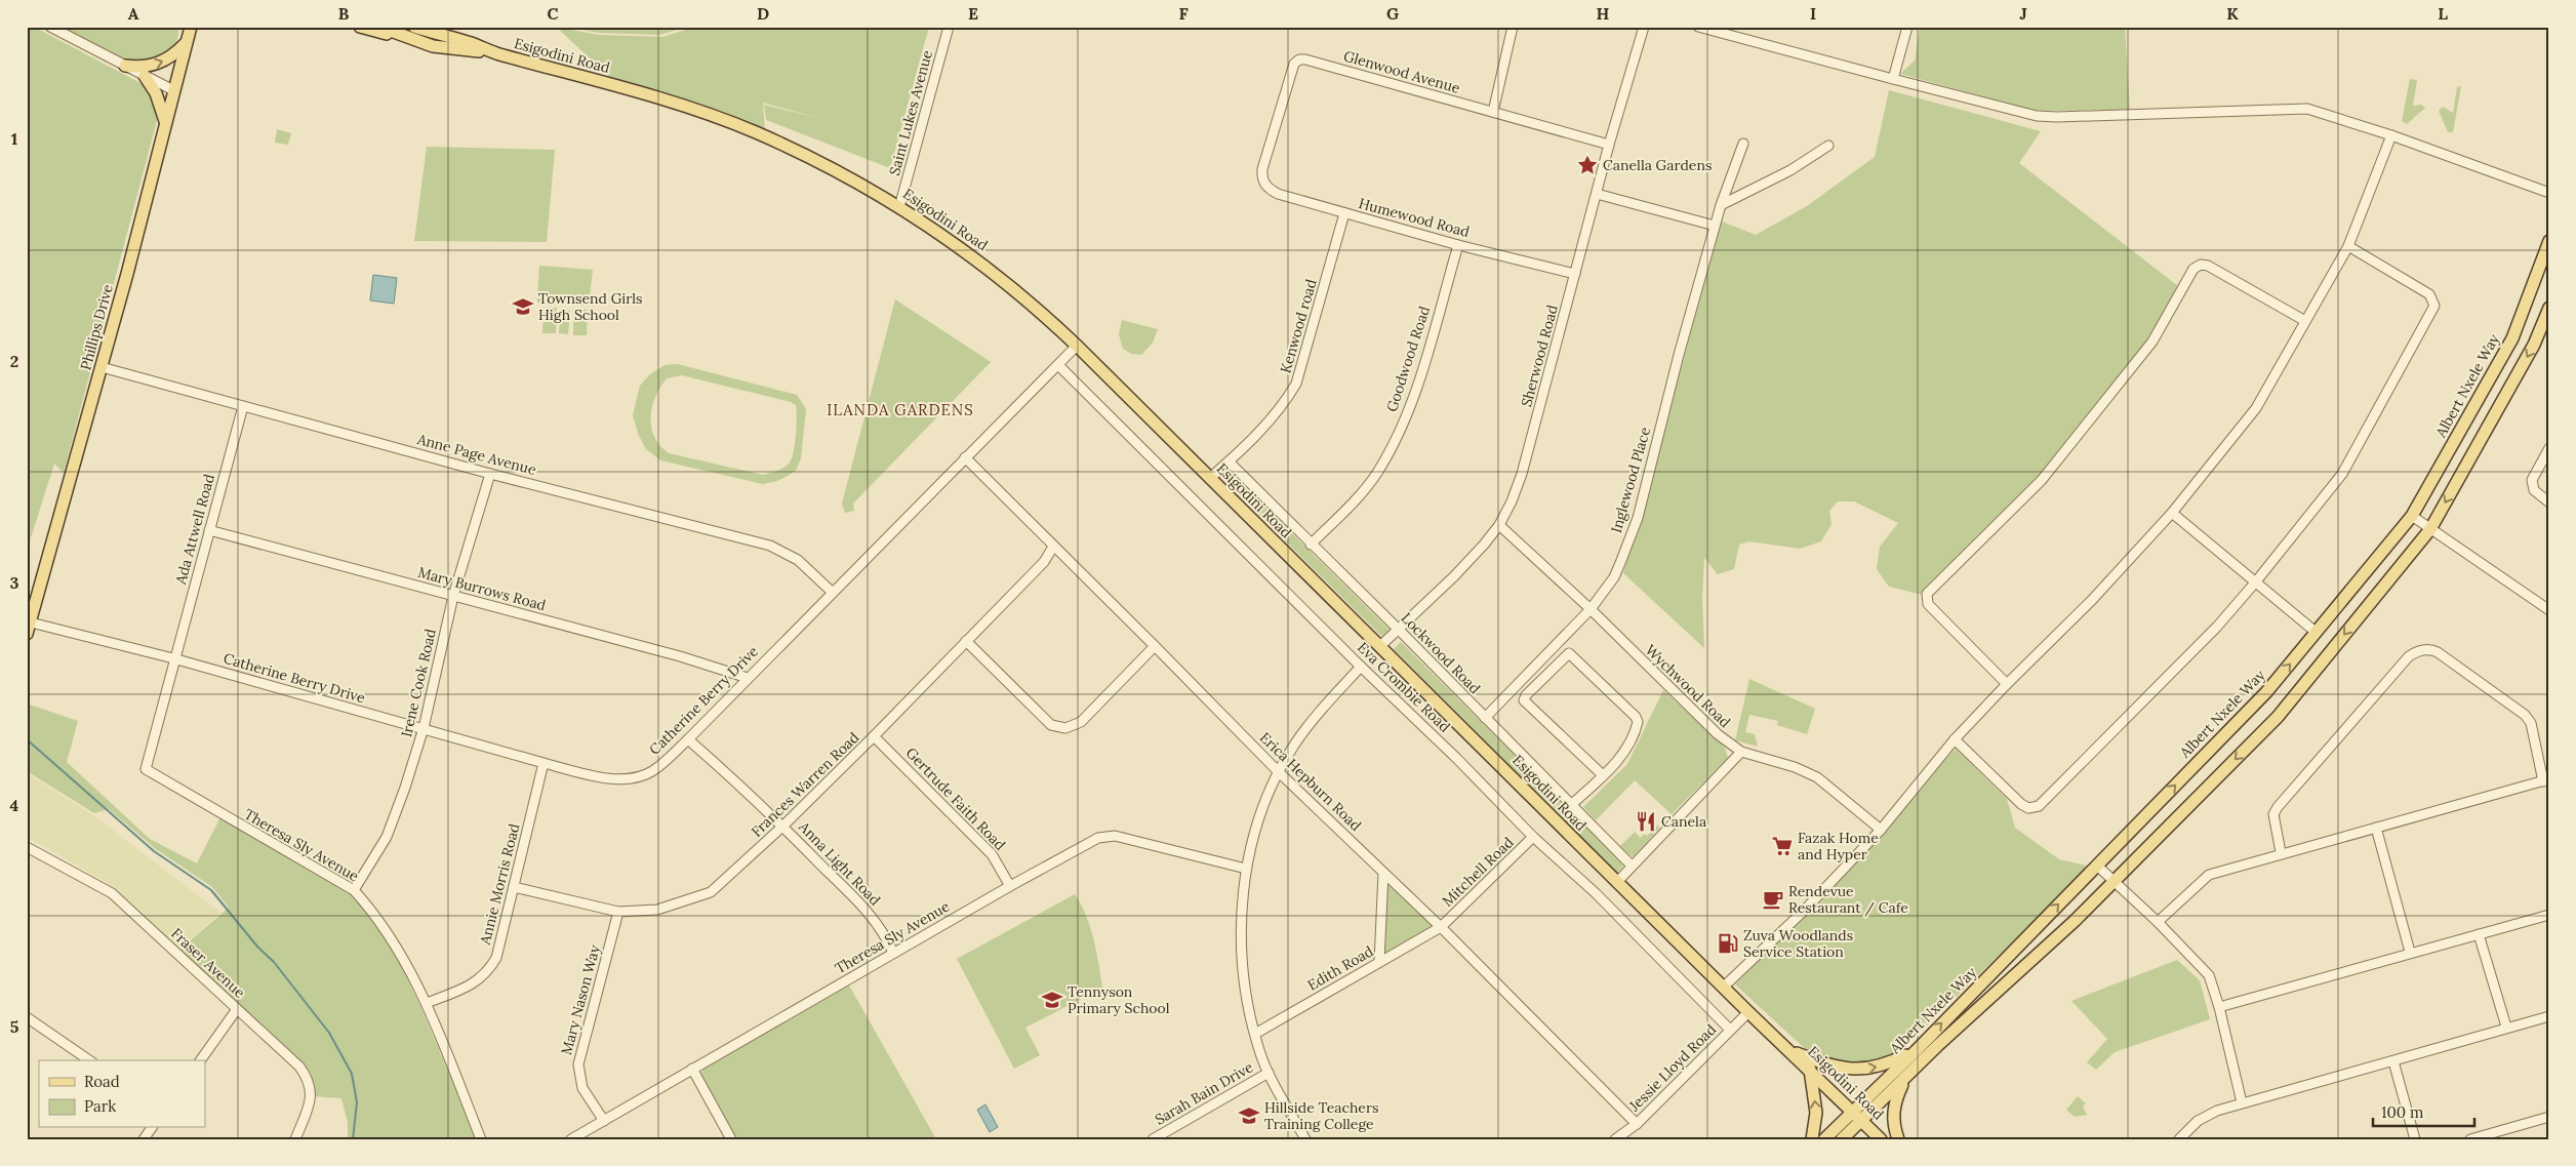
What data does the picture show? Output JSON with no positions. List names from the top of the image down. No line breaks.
{"streets":{"main road":["Esigodini Road","Phillips Drive","Albert Nxele Way"],"street":["Glenwood Avenue","Saint Lukes Avenue","Humewood Road","Kenwood road","Sherwood Road","Goodwood Road","Anne Page Avenue","Inglewood Place","Ada Attwell Road","Mary Burrows Road","Lockwood Road","Catherine Berry Drive","Irene Cook Road","Wychwood Road","Eva Crombie Road","Erica Hepburn Road","Frances Warren Road","Gertrude Faith Road","Theresa Sly Avenue","Anna Light Road","Mitchell Road","Annie Morris Road","Fraser Avenue","Edith Road","Mary Nason Way","Jessie Lloyd Road","Sarah Bain Drive"]},"crossings":[["Esigodini Road","Saint Lukes Avenue"],["Esigodini Road","Kenwood road"],["Esigodini Road","Sherwood Road"],["Esigodini Road","Albert Nxele Way"],["Esigodini Road","Catherine Berry Drive"],["Esigodini Road","Jessie Lloyd Road"],["Glenwood Avenue","Humewood Road"],["Glenwood Avenue","Sherwood Road"],["Humewood Road","Kenwood road"],["Humewood Road","Sherwood Road"],["Humewood Road","Goodwood Road"],["Kenwood road","Lockwood Road"],["Phillips Drive","Anne Page Avenue"],["Phillips Drive","Catherine Berry Drive"],["Sherwood Road","Lockwood Road"],["Sherwood Road","Wychwood Road"],["Goodwood Road","Lockwood Road"],["Anne Page Avenue","Ada Attwell Road"],["Anne Page Avenue","Catherine Berry Drive"],["Anne Page Avenue","Irene Cook Road"],["Inglewood Place","Lockwood Road"],["Inglewood Place","Wychwood Road"],["Ada Attwell Road","Mary Burrows Road"],["Ada Attwell Road","Catherine Berry Drive"],["Ada Attwell Road","Theresa Sly Avenue"],["Mary Burrows Road","Catherine Berry Drive"],["Mary Burrows Road","Irene Cook Road"],["Catherine Berry Drive","Irene Cook Road"],["Catherine Berry Drive","Eva Crombie Road"],["Catherine Berry Drive","Erica Hepburn Road"],["Catherine Berry Drive","Theresa Sly Avenue"],["Catherine Berry Drive","Anna Light Road"],["Catherine Berry Drive","Annie Morris Road"],["Irene Cook Road","Theresa Sly Avenue"],["Eva Crombie Road","Mitchell Road"],["Eva Crombie Road","Jessie Lloyd Road"],["Erica Hepburn Road","Frances Warren Road"],["Erica Hepburn Road","Mitchell Road"],["Erica Hepburn Road","Edith Road"],["Erica Hepburn Road","Jessie Lloyd Road"],["Frances Warren Road","Gertrude Faith Road"],["Frances Warren Road","Anna Light Road"],["Frances Warren Road","Annie Morris Road"],["Frances Warren Road","Mary Nason Way"],["Gertrude Faith Road","Theresa Sly Avenue"],["Theresa Sly Avenue","Anna Light Road"],["Theresa Sly Avenue","Annie Morris Road"],["Theresa Sly Avenue","Mary Nason Way"],["Mitchell Road","Edith Road"]],"districts":["ILANDA GARDENS"],"places":{"place":["Canella Gardens"],"school or university":["Townsend Girls High School","Tennyson Primary School","Hillside Teachers Training College"],"restaurant":["Canela"],"supermarket":["Fazak Home and Hyper"],"cafe":["Rendevue Restaurant / Cafe"],"fuel station":["Zuva Woodlands Service Station"]},"legend":["Road","Park"],"scale_bar":"100 m","grid":{"columns":["A","B","C","D","E","F","G","H","I","J","K","L"],"rows":["1","2","3","4","5"]}}
